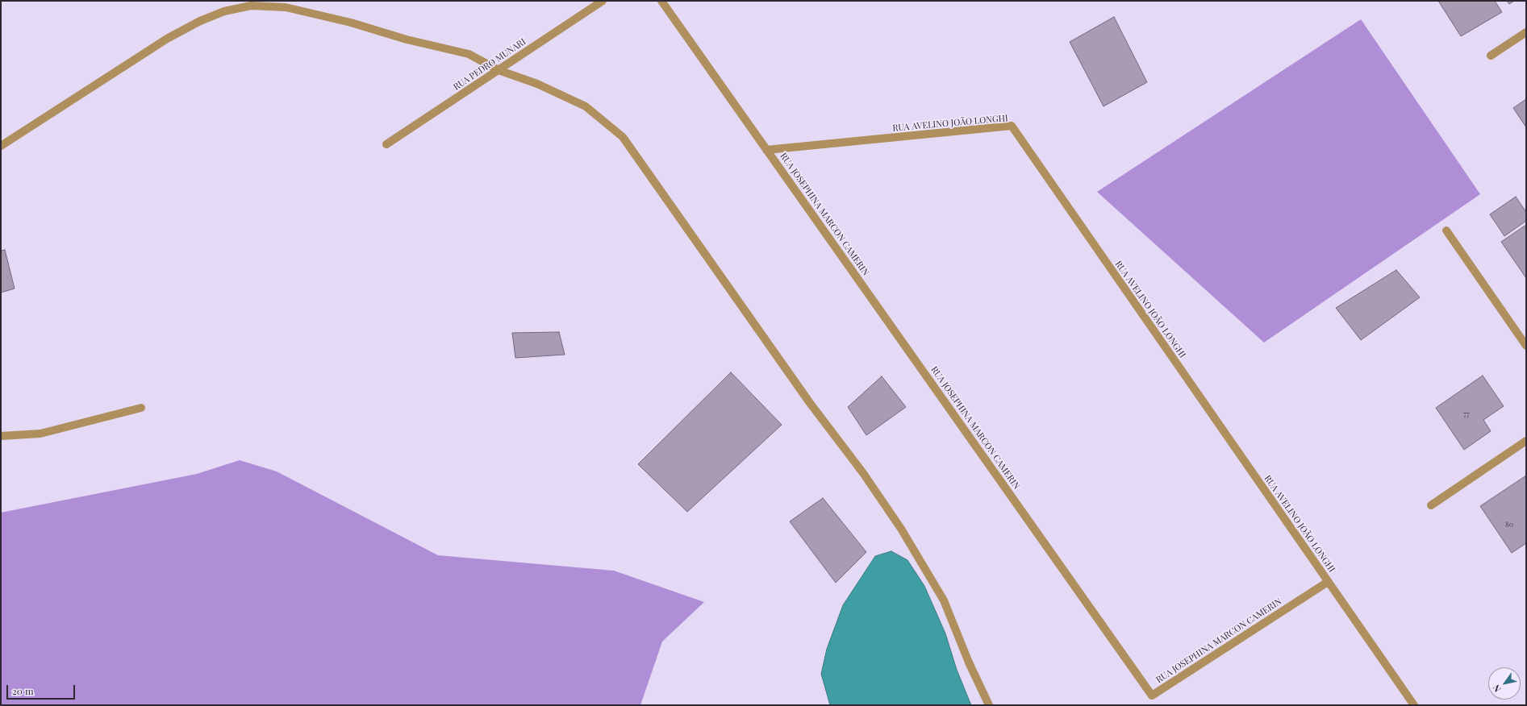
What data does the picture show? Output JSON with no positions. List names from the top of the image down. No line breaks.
{"streets":{"street":["RUA PEDRO MUNARI","RUA AVELINO JOÃO LONGHI","RUA JOSEPHINA MARCON CAMERIN"]},"crossings":[["RUA AVELINO JOÃO LONGHI","RUA JOSEPHINA MARCON CAMERIN"]],"house_numbers":["77","80"],"scale_bar":"20 m","north":"bottom left"}
